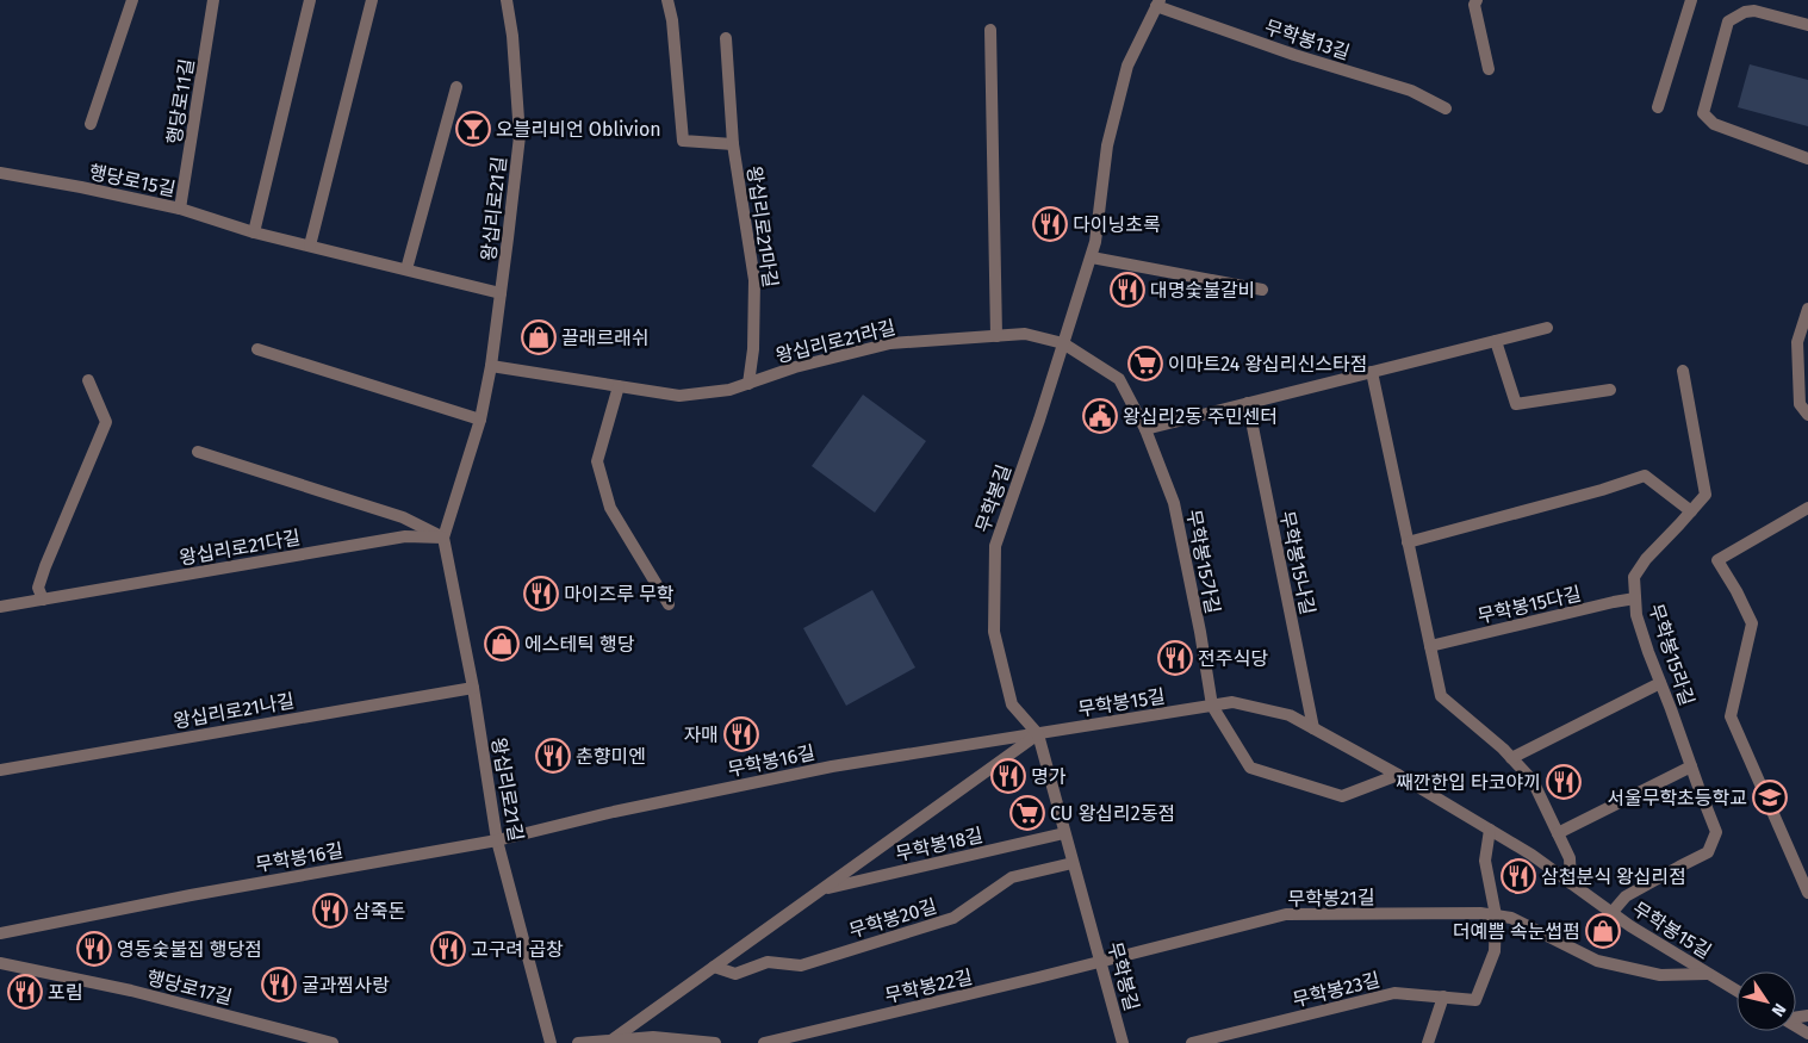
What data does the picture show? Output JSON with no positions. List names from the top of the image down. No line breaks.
{"streets":{"street":["무학봉13길","행당로11길","행당로15길","왕십리로21길","왕십리로21마길","왕십리로21라길","무학봉길","왕십리로21다길","무학봉15가길","무학봉15나길","무학봉15다길","무학봉15라길","무학봉15길","왕십리로21나길","무학봉16길","무학봉18길","무학봉21길","무학봉20길","무학봉22길","행당로17길","무학봉23길"]},"crossings":[["무학봉13길","무학봉길"],["행당로11길","행당로15길"],["행당로15길","왕십리로21길"],["왕십리로21길","왕십리로21라길"],["왕십리로21길","왕십리로21다길"],["왕십리로21길","왕십리로21나길"],["왕십리로21길","무학봉16길"],["왕십리로21마길","왕십리로21라길"],["왕십리로21라길","무학봉길"],["왕십리로21라길","무학봉15가길"],["무학봉길","무학봉15가길"],["무학봉길","무학봉15길"],["무학봉길","무학봉16길"],["무학봉길","무학봉18길"],["무학봉길","무학봉21길"],["무학봉길","무학봉20길"],["무학봉길","무학봉22길"],["무학봉15가길","무학봉15길"],["무학봉15나길","무학봉15길"],["무학봉15다길","무학봉15라길"],["무학봉15라길","무학봉15길"],["무학봉15길","무학봉16길"],["무학봉15길","무학봉21길"],["무학봉21길","무학봉22길"],["무학봉21길","무학봉23길"]],"places":{"bar":["오블리비언 Oblivion"],"restaurant":["다이닝초록","대명숯불갈비","마이즈루 무학","전주식당","자매","춘향미엔","명가","째깐한입 타코야끼","삼첩분식 왕십리점","삼죽돈","영동숯불집 행당점","고구려 곱창","굴과찜사랑","포림"],"shop":["끌래르래쉬","에스테틱 행당","더예쁨 속눈썹펌"],"supermarket":["이마트24 왕십리신스타점","CU 왕십리2동점"],"public building":["왕십리2동 주민센터"],"school or university":["서울무학초등학교"]},"north":"bottom right"}
